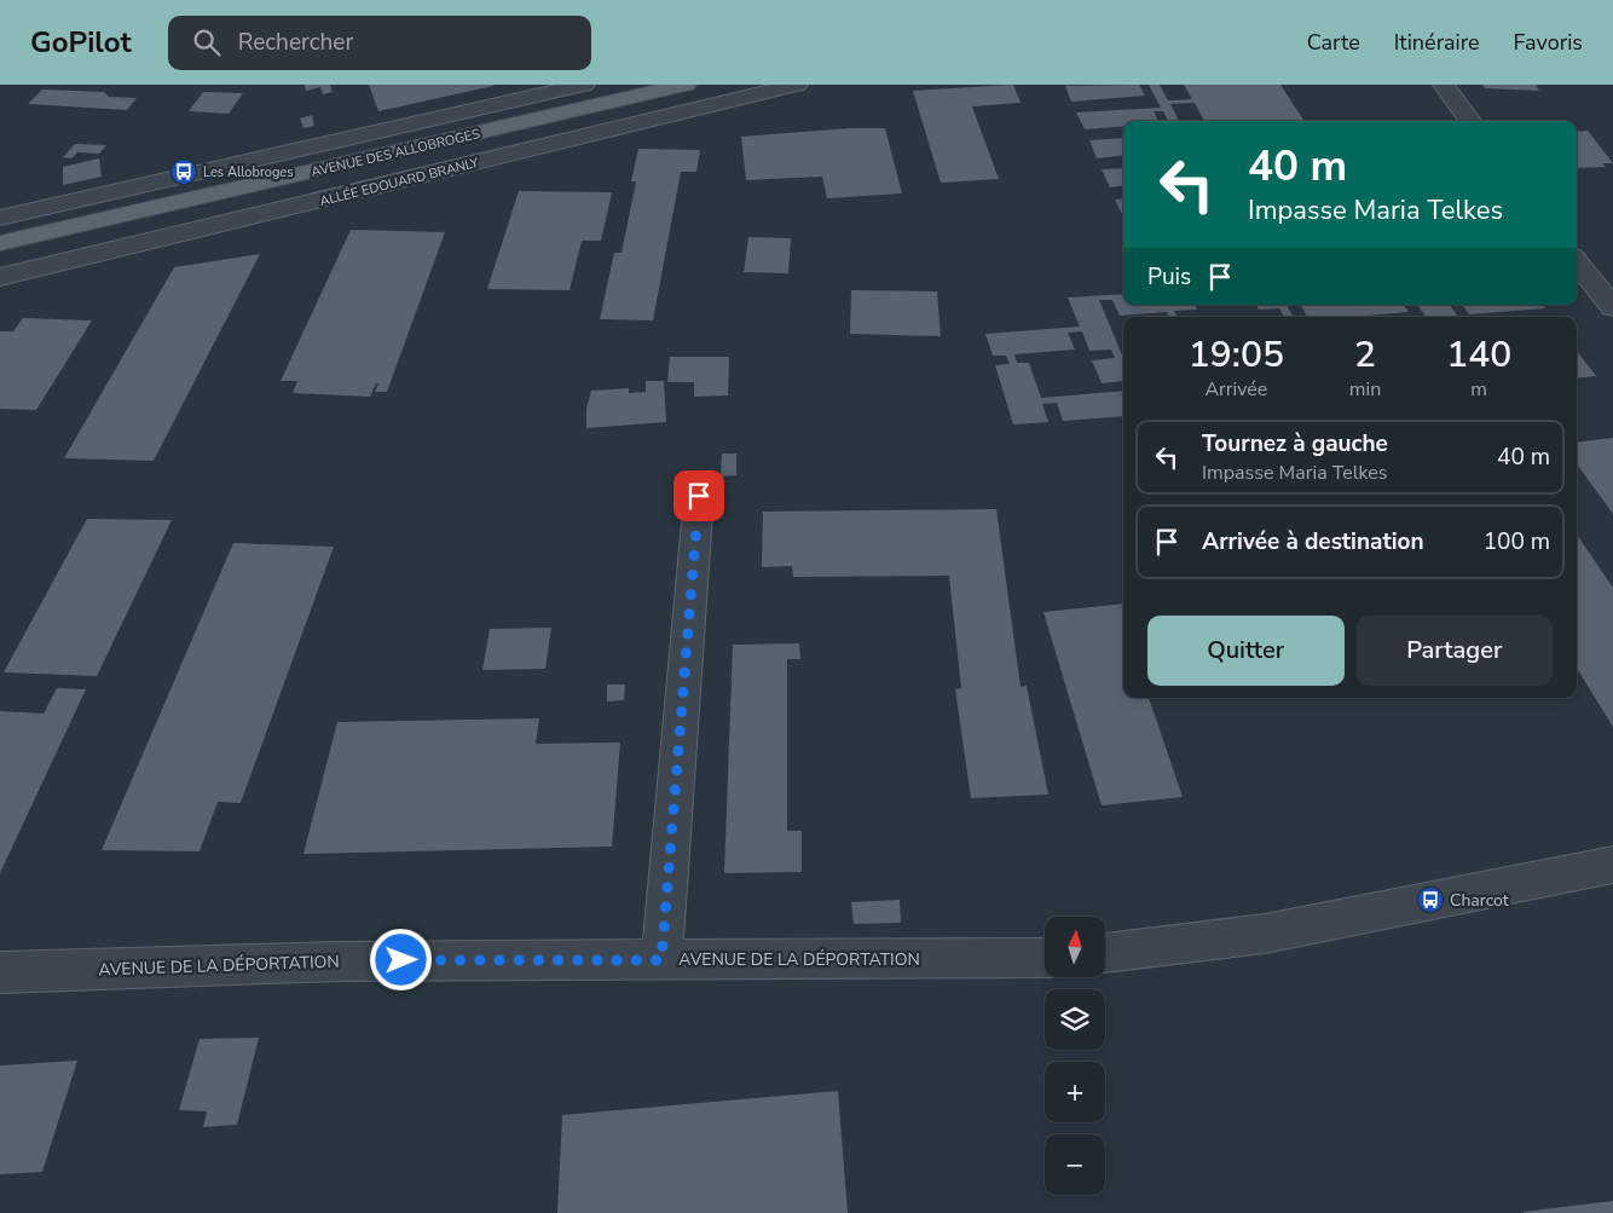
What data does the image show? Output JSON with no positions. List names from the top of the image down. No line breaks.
{"streets":{"main road":["AVENUE DES ALLOBROGES"],"street":["ALLÉE EDOUARD BRANLY","AVENUE DE LA DÉPORTATION"]},"places":{"bus stop":["Les Allobroges","Charcot"]},"north":"top","page":{"header":"GoPilot","search":"Rechercher","nav":["Carte","Itinéraire","Favoris"],"turn":["40 m","Impasse Maria Telkes"],"then":"Puis","eta":["19:05","Arrivée","2","min","140","m"],"list":[{"name":"Tournez à gauche","note":"Impasse Maria Telkes","value":"40 m"},{"name":"Arrivée à destination","value":"100 m"}],"buttons":["Quitter","Partager"],"map_buttons":["+","−"]}}
